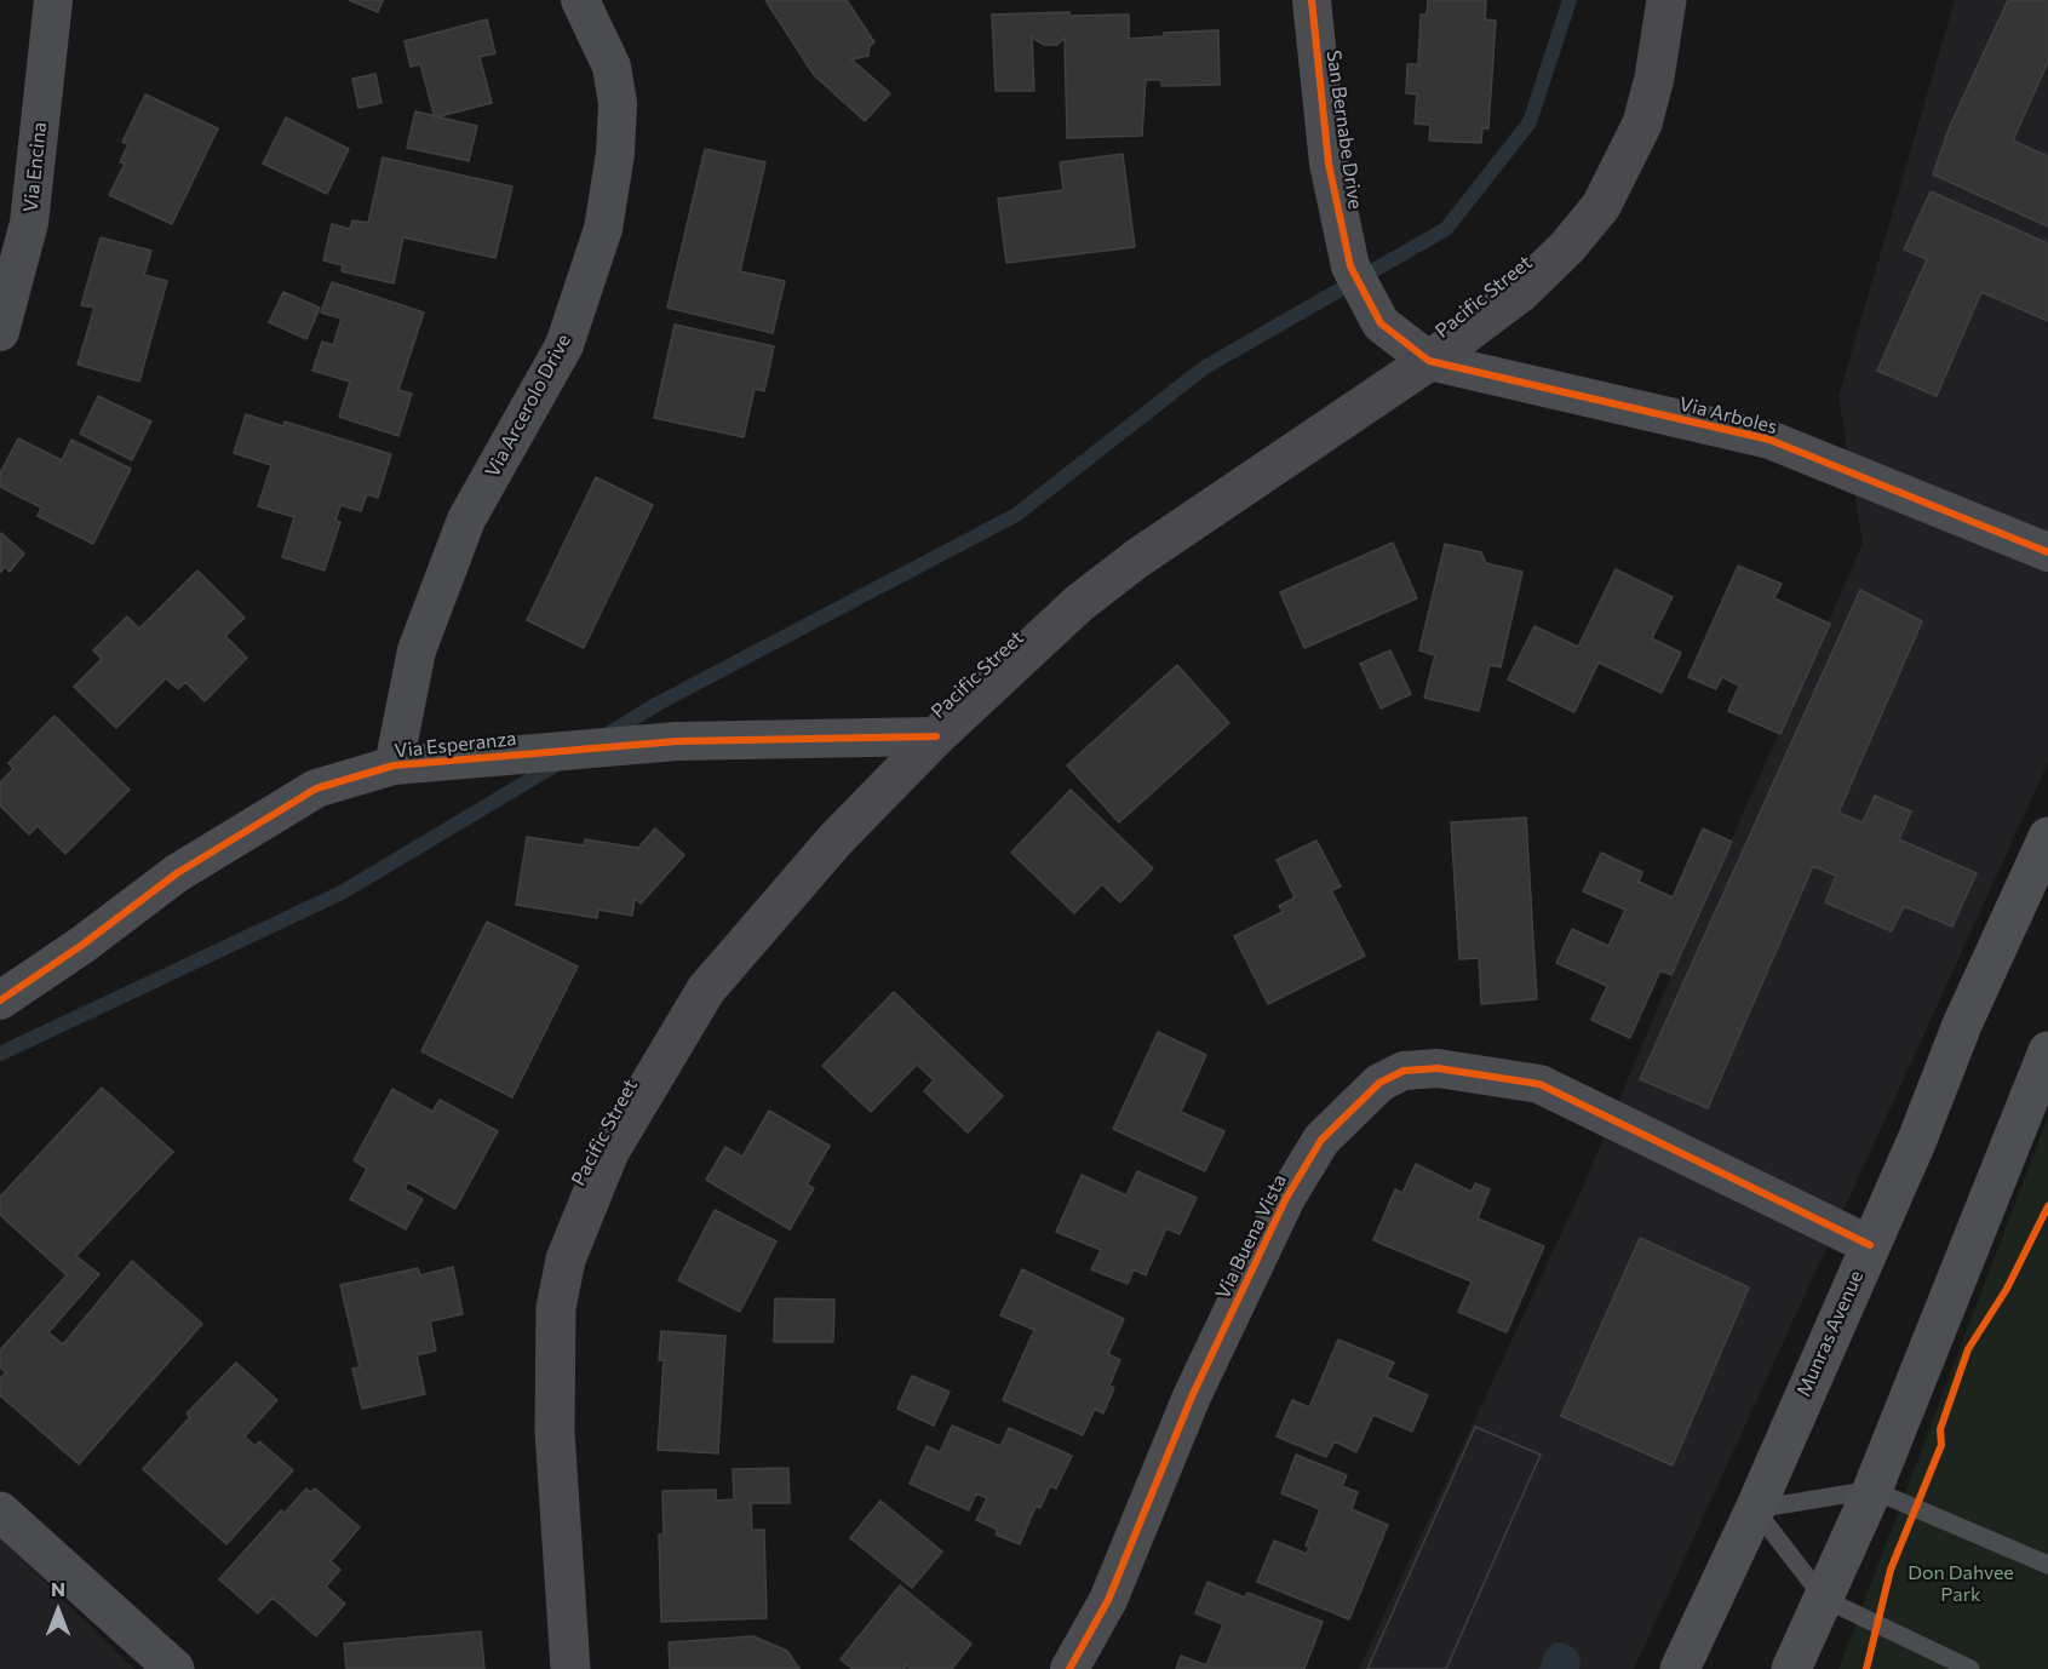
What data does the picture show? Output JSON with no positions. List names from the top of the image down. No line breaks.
{"streets":{"main road":["Pacific Street","Munras Avenue"],"street":["San Bernabe Drive","Via Encina","Via Arcerolo Drive","Via Arboles","Via Esperanza","Via Buena Vista"]},"crossings":[["San Bernabe Drive","Pacific Street"],["San Bernabe Drive","Via Arboles"],["Pacific Street","Via Arboles"],["Pacific Street","Via Esperanza"],["Via Arcerolo Drive","Via Esperanza"],["Via Buena Vista","Munras Avenue"]],"parks":["Don Dahvee Park"],"north":"top"}
